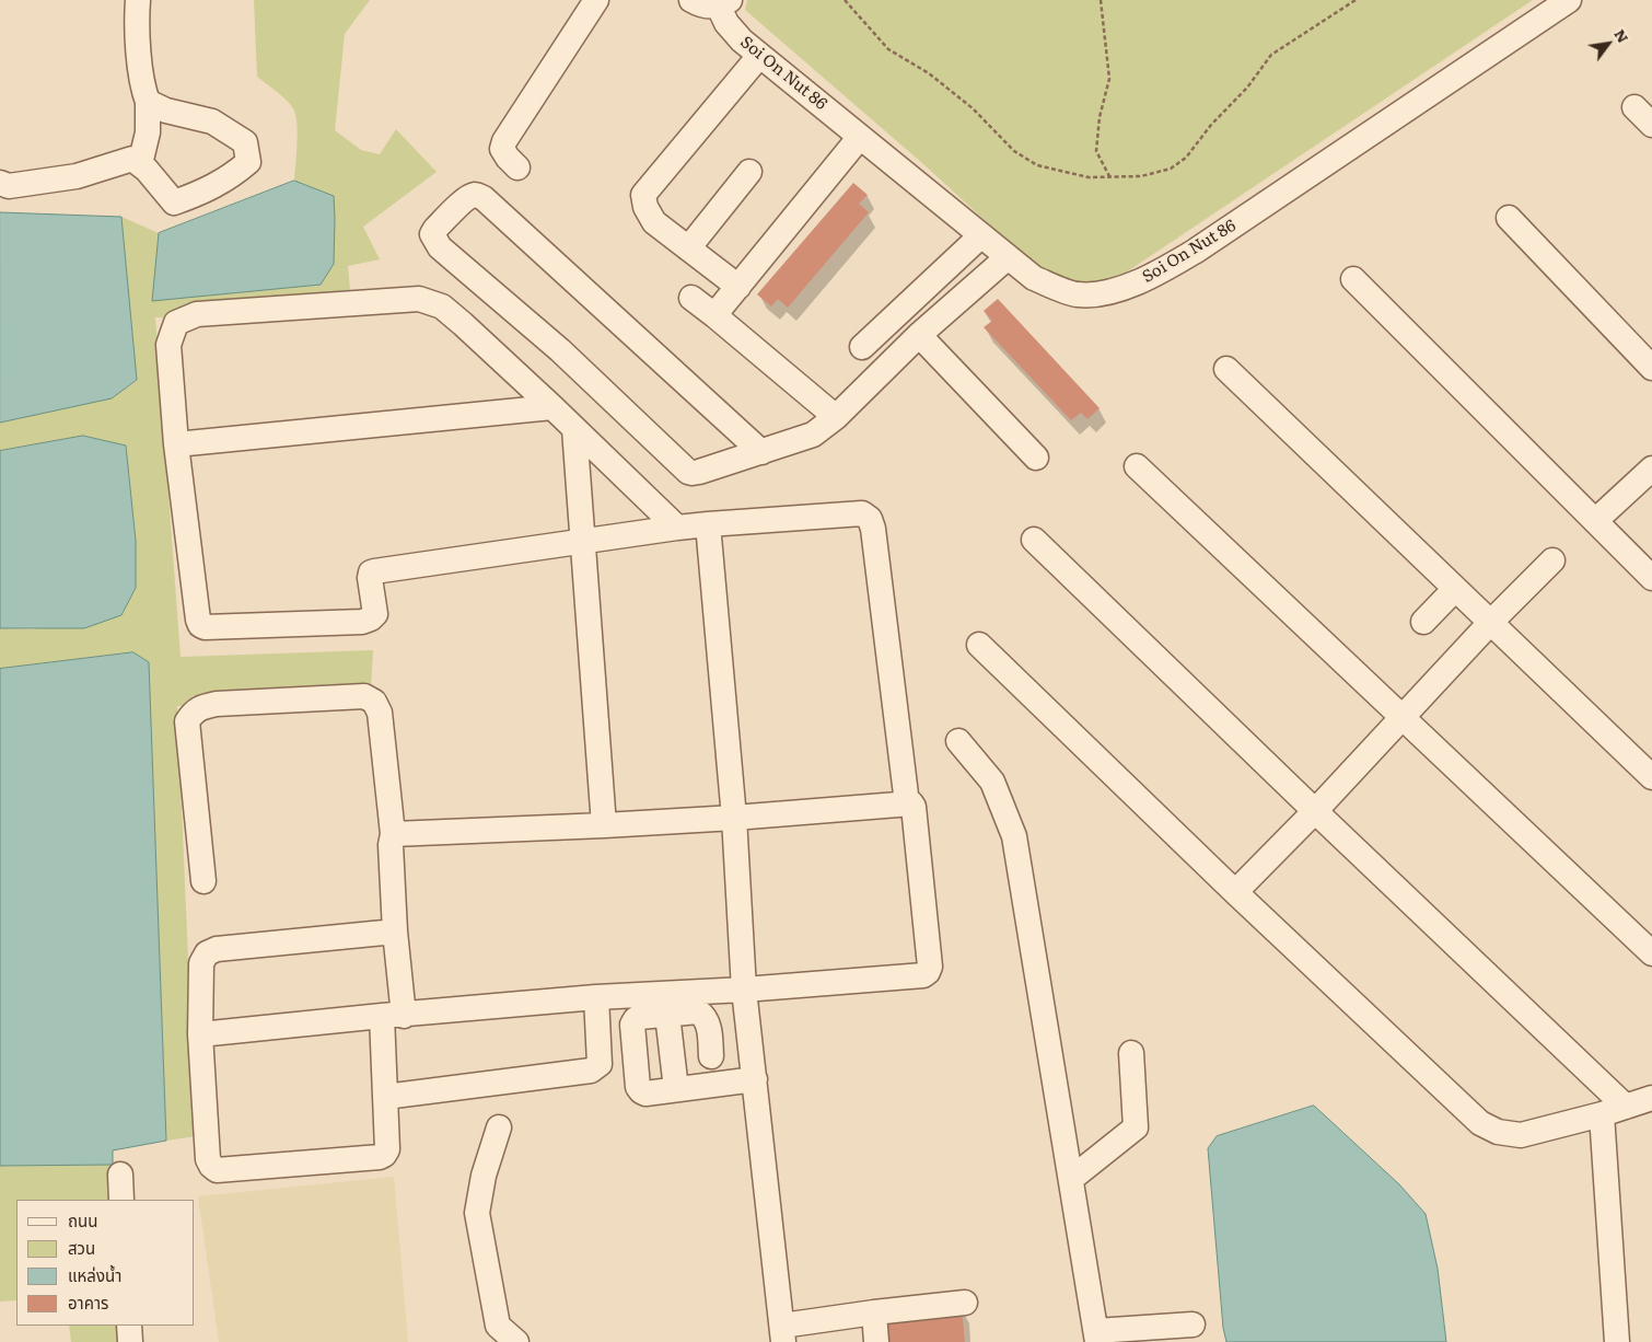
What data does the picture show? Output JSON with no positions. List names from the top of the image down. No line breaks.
{"streets":{"street":["Soi On Nut 86"]},"legend":["ถนน","สวน","แหล่งน้ำ","อาคาร"],"north":"top right"}
